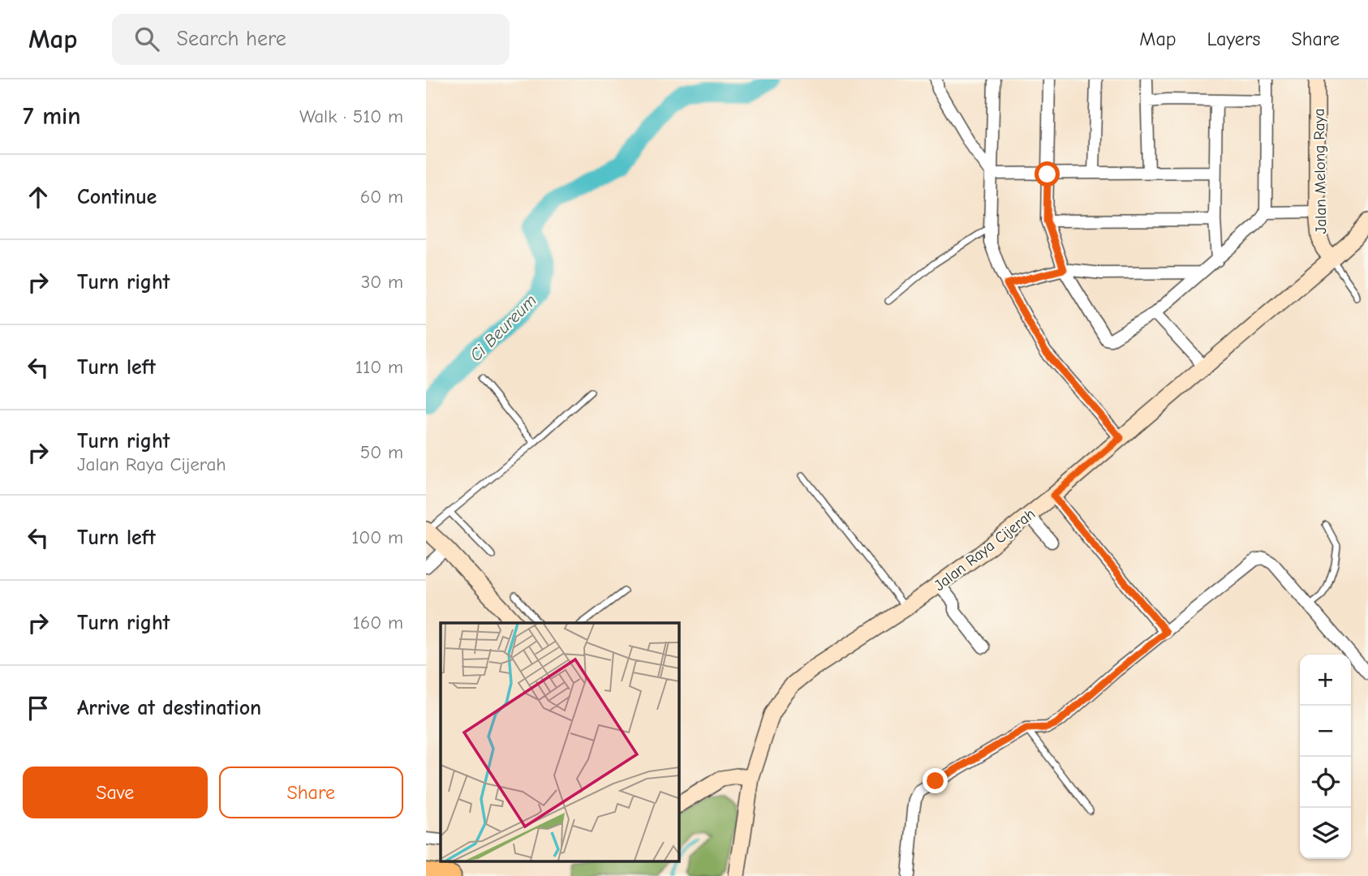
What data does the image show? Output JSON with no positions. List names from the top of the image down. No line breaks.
{"streets":{"main road":["Jalan Melong Raya","Jalan Raya Cijerah"]},"crossings":[["Jalan Melong Raya","Jalan Raya Cijerah"]],"water":["Ci Beureum"],"page":{"header":"Map","search":"Search here","nav":["Map","Layers","Share"],"heading":["7 min","Walk · 510 m"],"list":[["Continue","60 m"],["Turn right","30 m"],["Turn left","110 m"],["Turn right","Jalan Raya Cijerah","50 m"],["Turn left","100 m"],["Turn right","160 m"],"Arrive at destination"],"map_buttons":["+","−"],"buttons":["Save","Share"]}}
